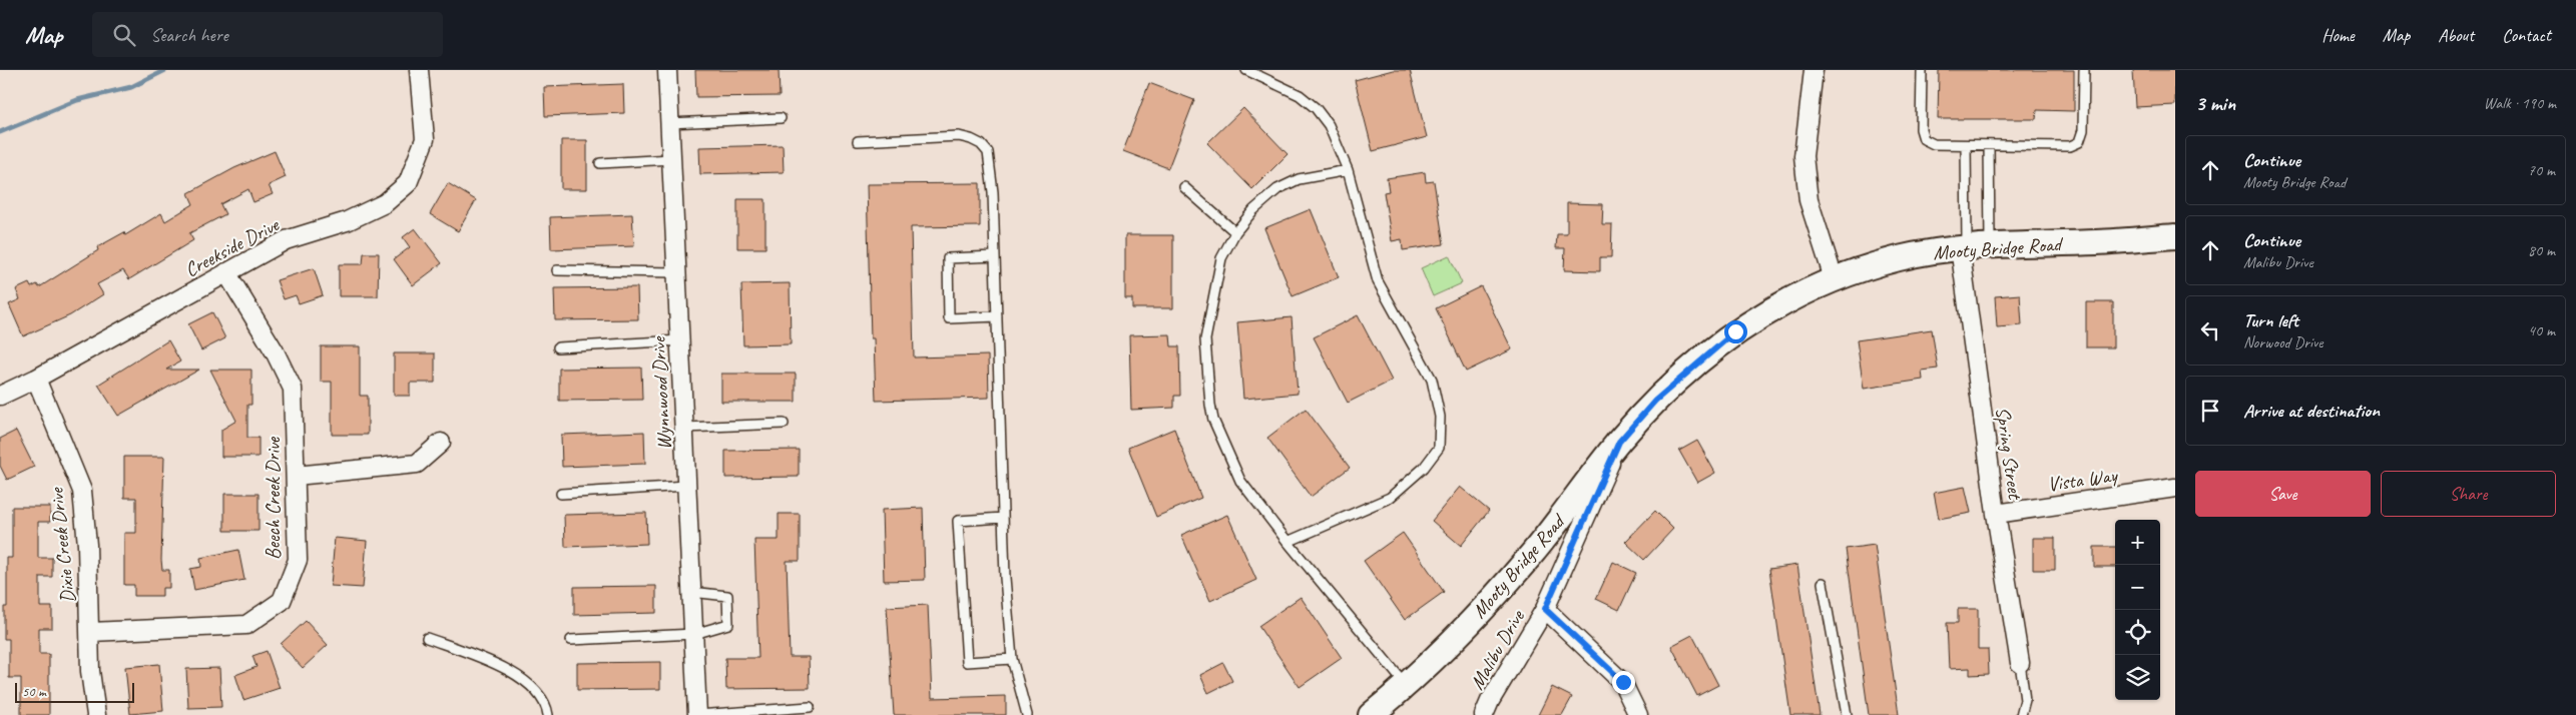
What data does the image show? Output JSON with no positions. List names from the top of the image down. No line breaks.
{"streets":{"main road":["Mooty Bridge Road"],"street":["Creekside Drive","Wynnwood Drive","Spring Street","Vista Way","Beech Creek Drive","Dixie Creek Drive","Malibu Drive"]},"crossings":[["Creekside Drive","Beech Creek Drive"],["Creekside Drive","Dixie Creek Drive"],["Mooty Bridge Road","Spring Street"],["Mooty Bridge Road","Malibu Drive"],["Spring Street","Vista Way"],["Beech Creek Drive","Dixie Creek Drive"]],"scale_bar":"50 m","page":{"header":"Map","search":"Search here","nav":["Home","Map","About","Contact"],"heading":["3 min","Walk · 190 m"],"list":[["Continue","Mooty Bridge Road","70 m"],["Continue","Malibu Drive","80 m"],["Turn left","Norwood Drive","40 m"],"Arrive at destination"],"buttons":["Save","Share"],"map_buttons":["+","−"],"scale":"50 m"}}
